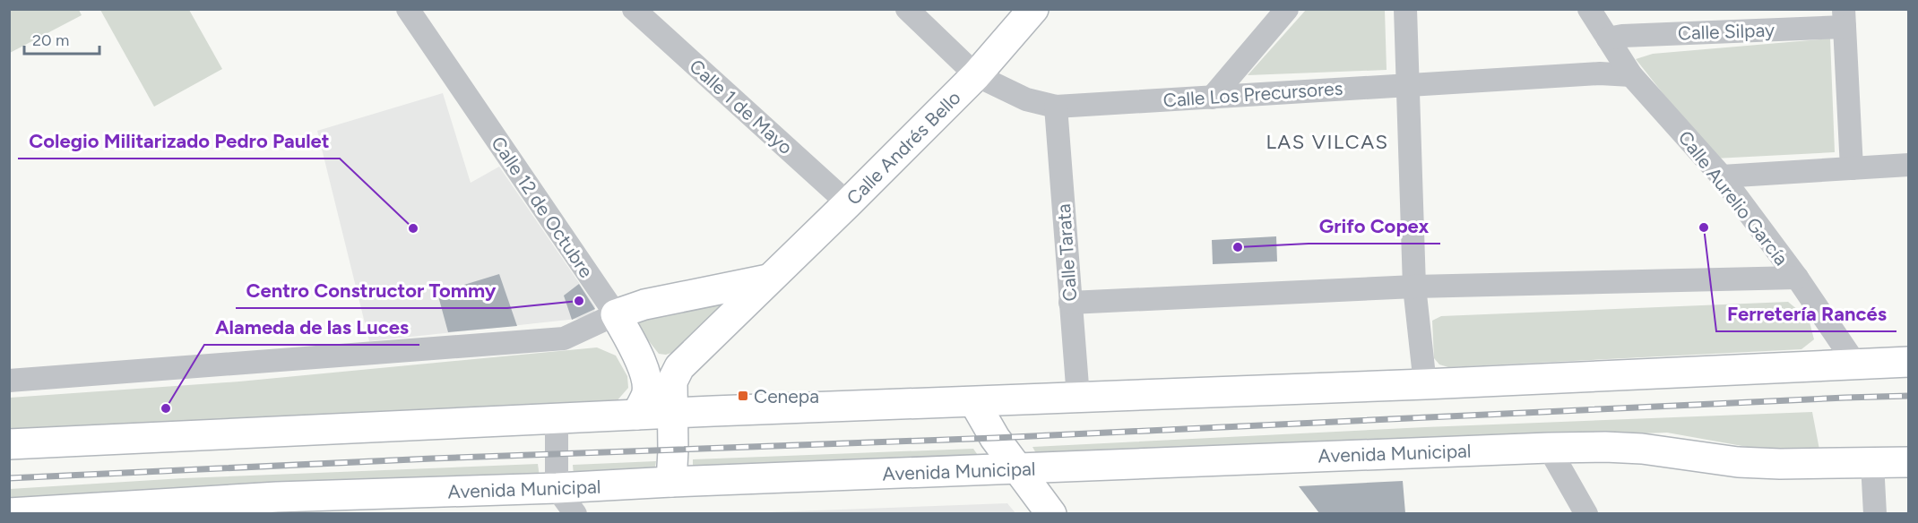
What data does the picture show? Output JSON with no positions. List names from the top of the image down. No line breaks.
{"streets":{"main road":["Calle Andrés Bello","Calle 12 de Octubre","Avenida Municipal"],"street":["Calle Silpay","Calle Los Precursores","Calle 1 de Mayo","Calle Aurelio García","Calle Tarata"]},"crossings":[["Calle Silpay","Calle Aurelio García"],["Calle Los Precursores","Calle Andrés Bello"],["Calle Los Precursores","Calle Aurelio García"],["Calle Los Precursores","Calle Tarata"],["Calle 1 de Mayo","Calle Andrés Bello"],["Calle Andrés Bello","Avenida Municipal"]],"districts":["LAS VILCAS"],"places":{"other":["Ferretería Rancés","Colegio Militarizado Pedro Paulet","Grifo Copex","Centro Constructor Tommy","Alameda de las Luces"],"transit":["Cenepa"]},"scale_bar":"20 m"}
